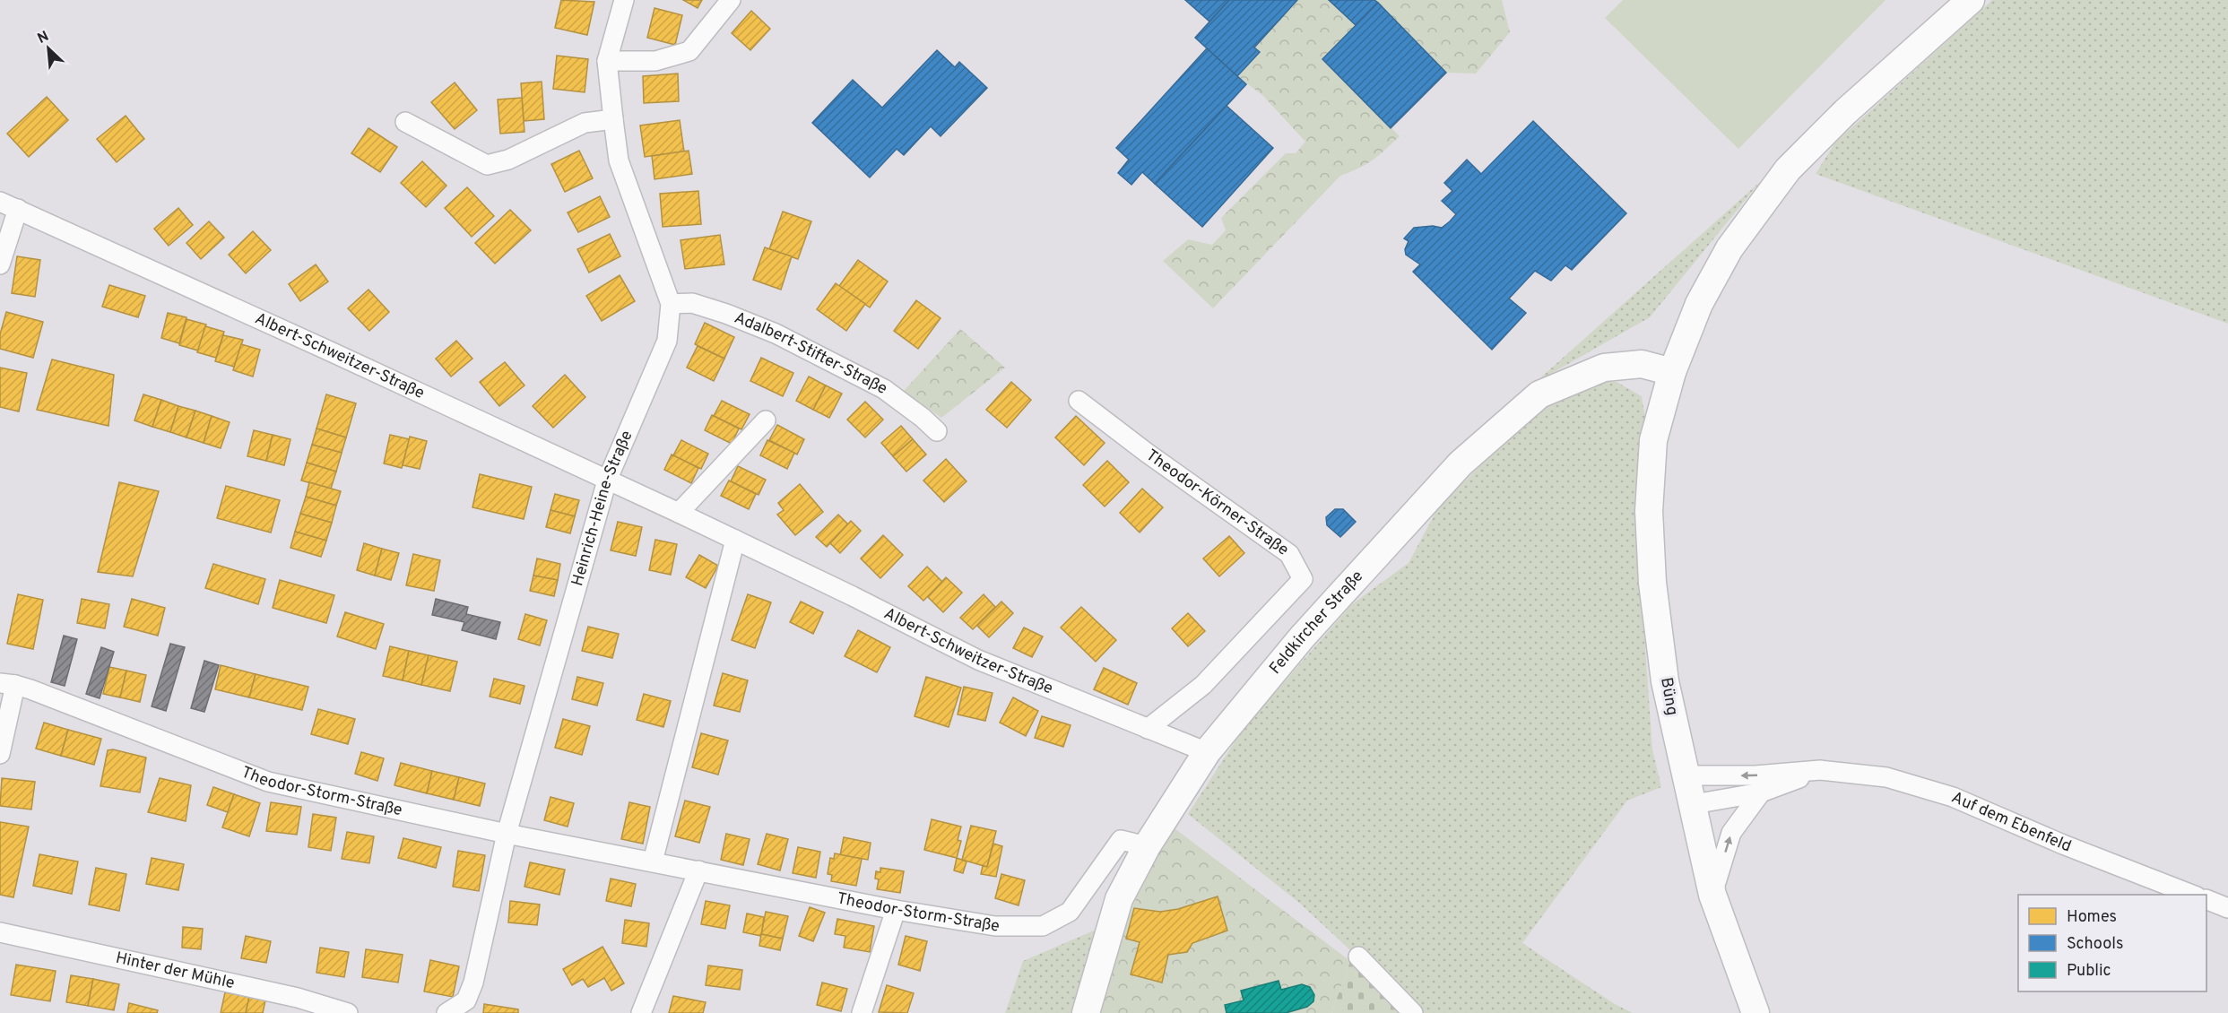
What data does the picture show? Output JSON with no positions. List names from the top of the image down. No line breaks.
{"streets":{"street":["Adalbert-Stifter-Straße","Albert-Schweitzer-Straße","Theodor-Körner-Straße","Heinrich-Heine-Straße","Feldkircher Straße","Büng","Theodor-Storm-Straße","Auf dem Ebenfeld","Hinter der Mühle"]},"crossings":[["Adalbert-Stifter-Straße","Heinrich-Heine-Straße"],["Albert-Schweitzer-Straße","Theodor-Körner-Straße"],["Albert-Schweitzer-Straße","Heinrich-Heine-Straße"],["Albert-Schweitzer-Straße","Feldkircher Straße"],["Heinrich-Heine-Straße","Theodor-Storm-Straße"],["Feldkircher Straße","Büng"],["Feldkircher Straße","Theodor-Storm-Straße"],["Büng","Auf dem Ebenfeld"]],"legend":["Homes","Schools","Public"],"north":"top left"}
